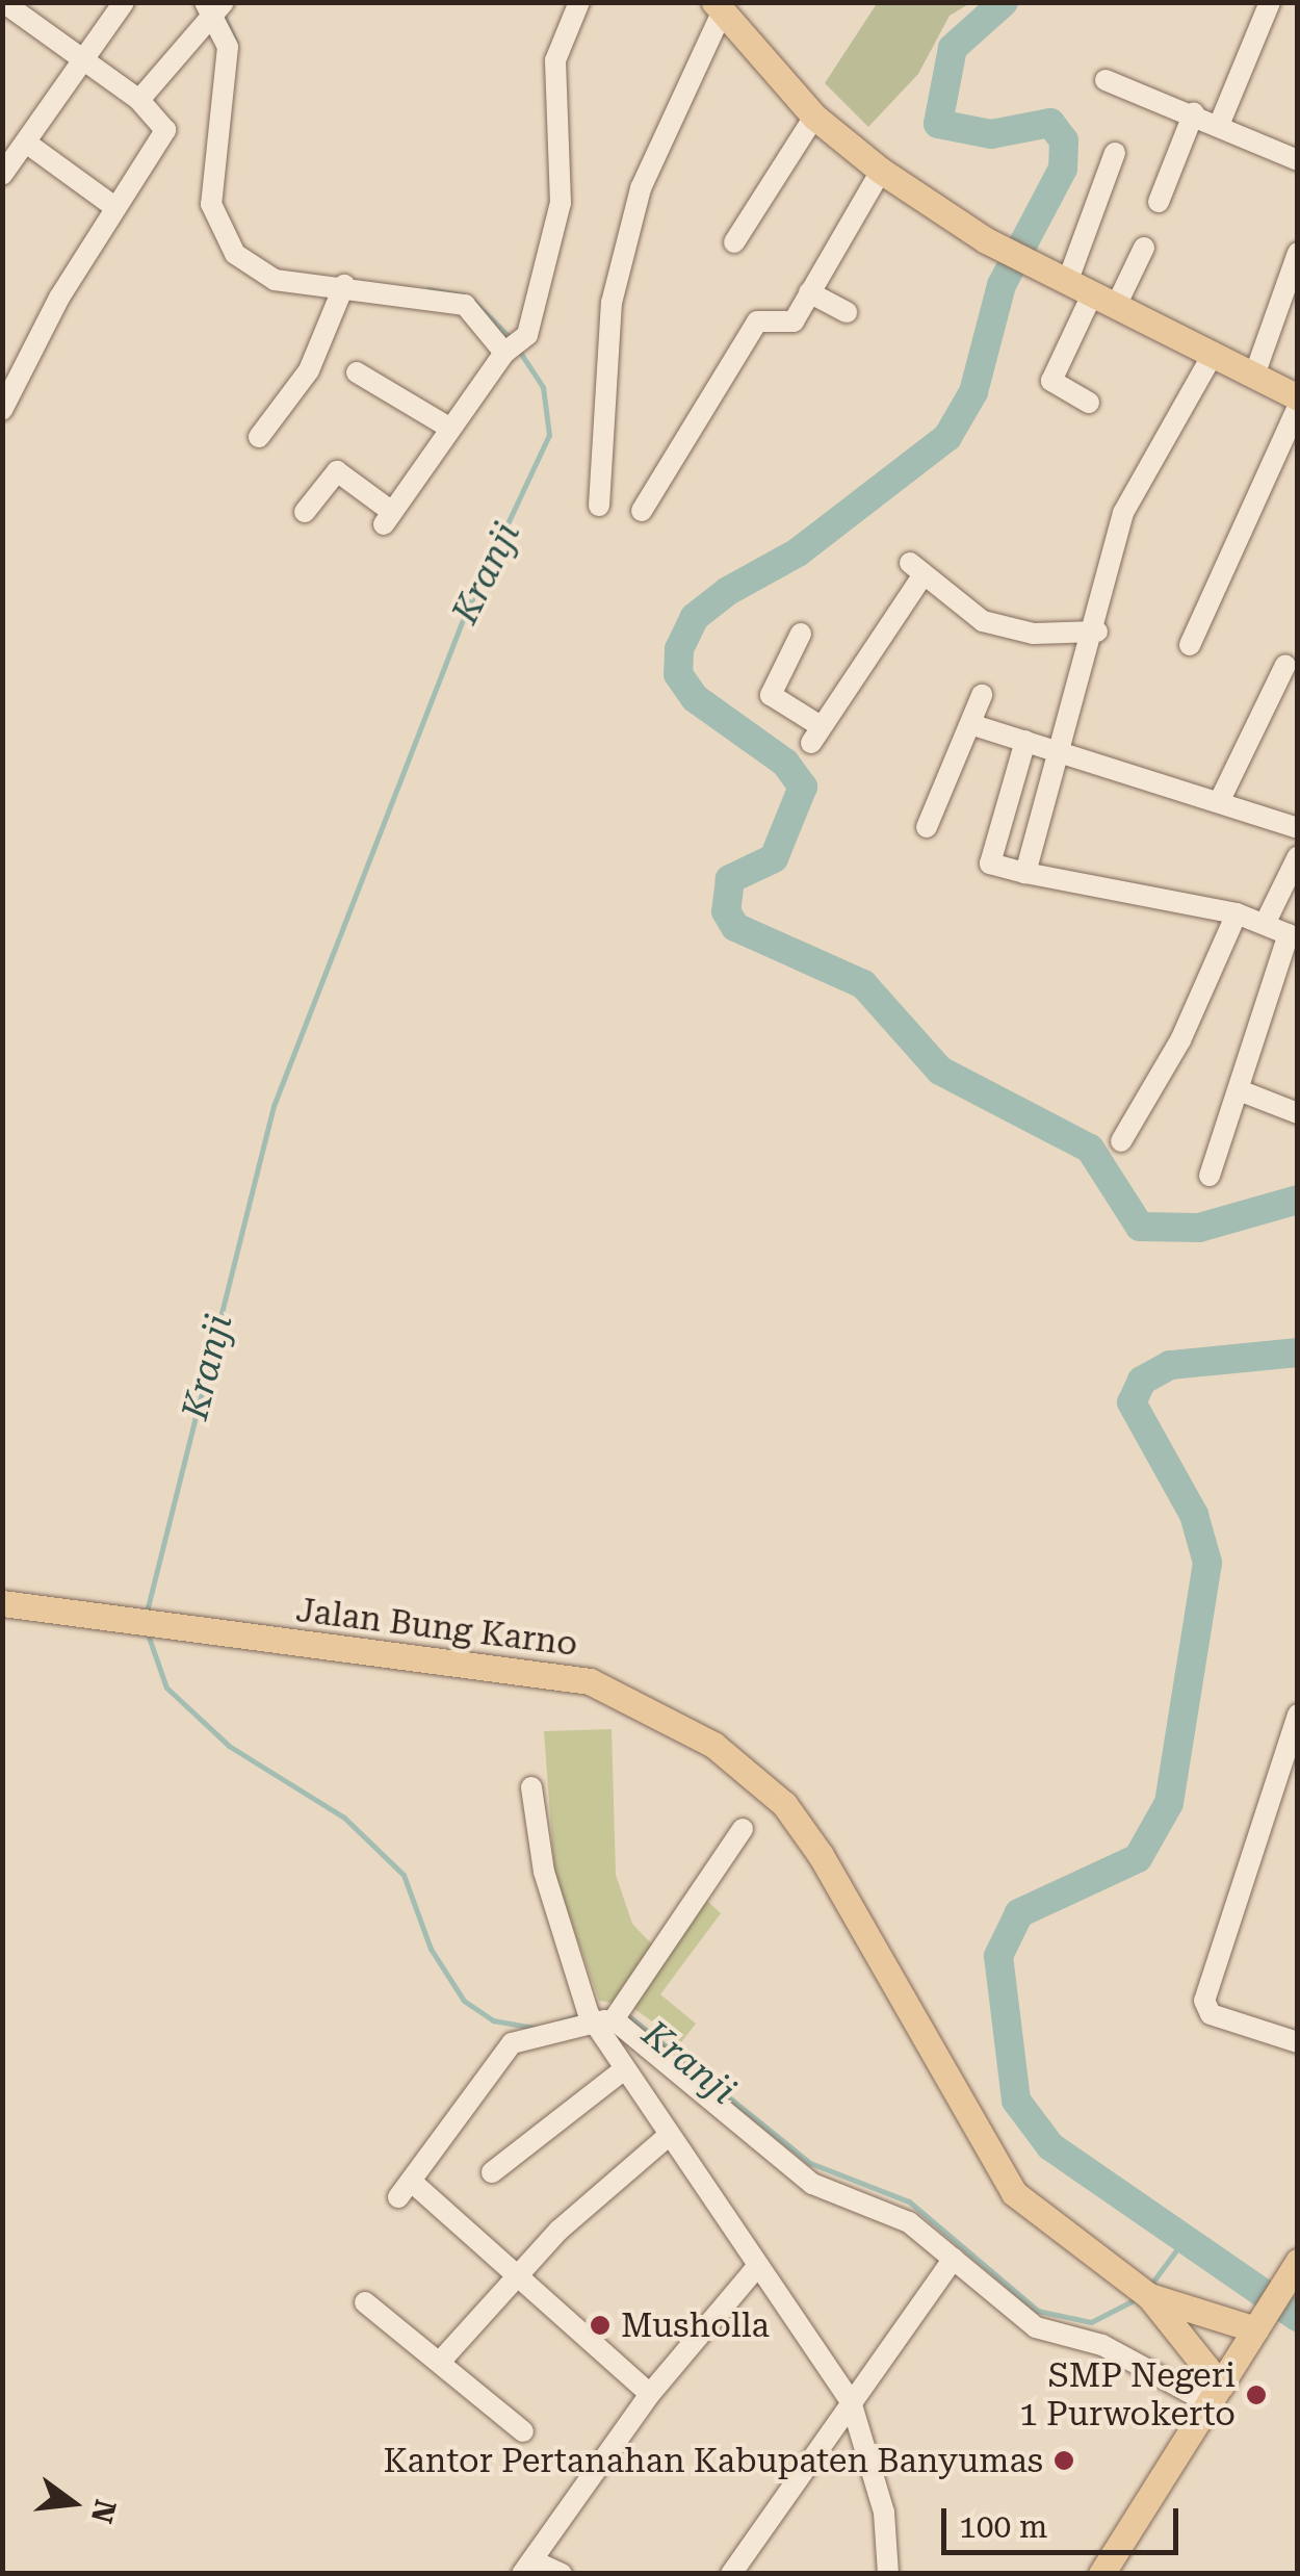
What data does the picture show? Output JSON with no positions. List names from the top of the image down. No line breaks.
{"streets":{"main road":["Jalan Bung Karno"]},"water":["Kranji"],"places":["Musholla","SMP Negeri 1 Purwokerto","Kantor Pertanahan Kabupaten Banyumas"],"scale_bar":"100 m","north":"right"}
